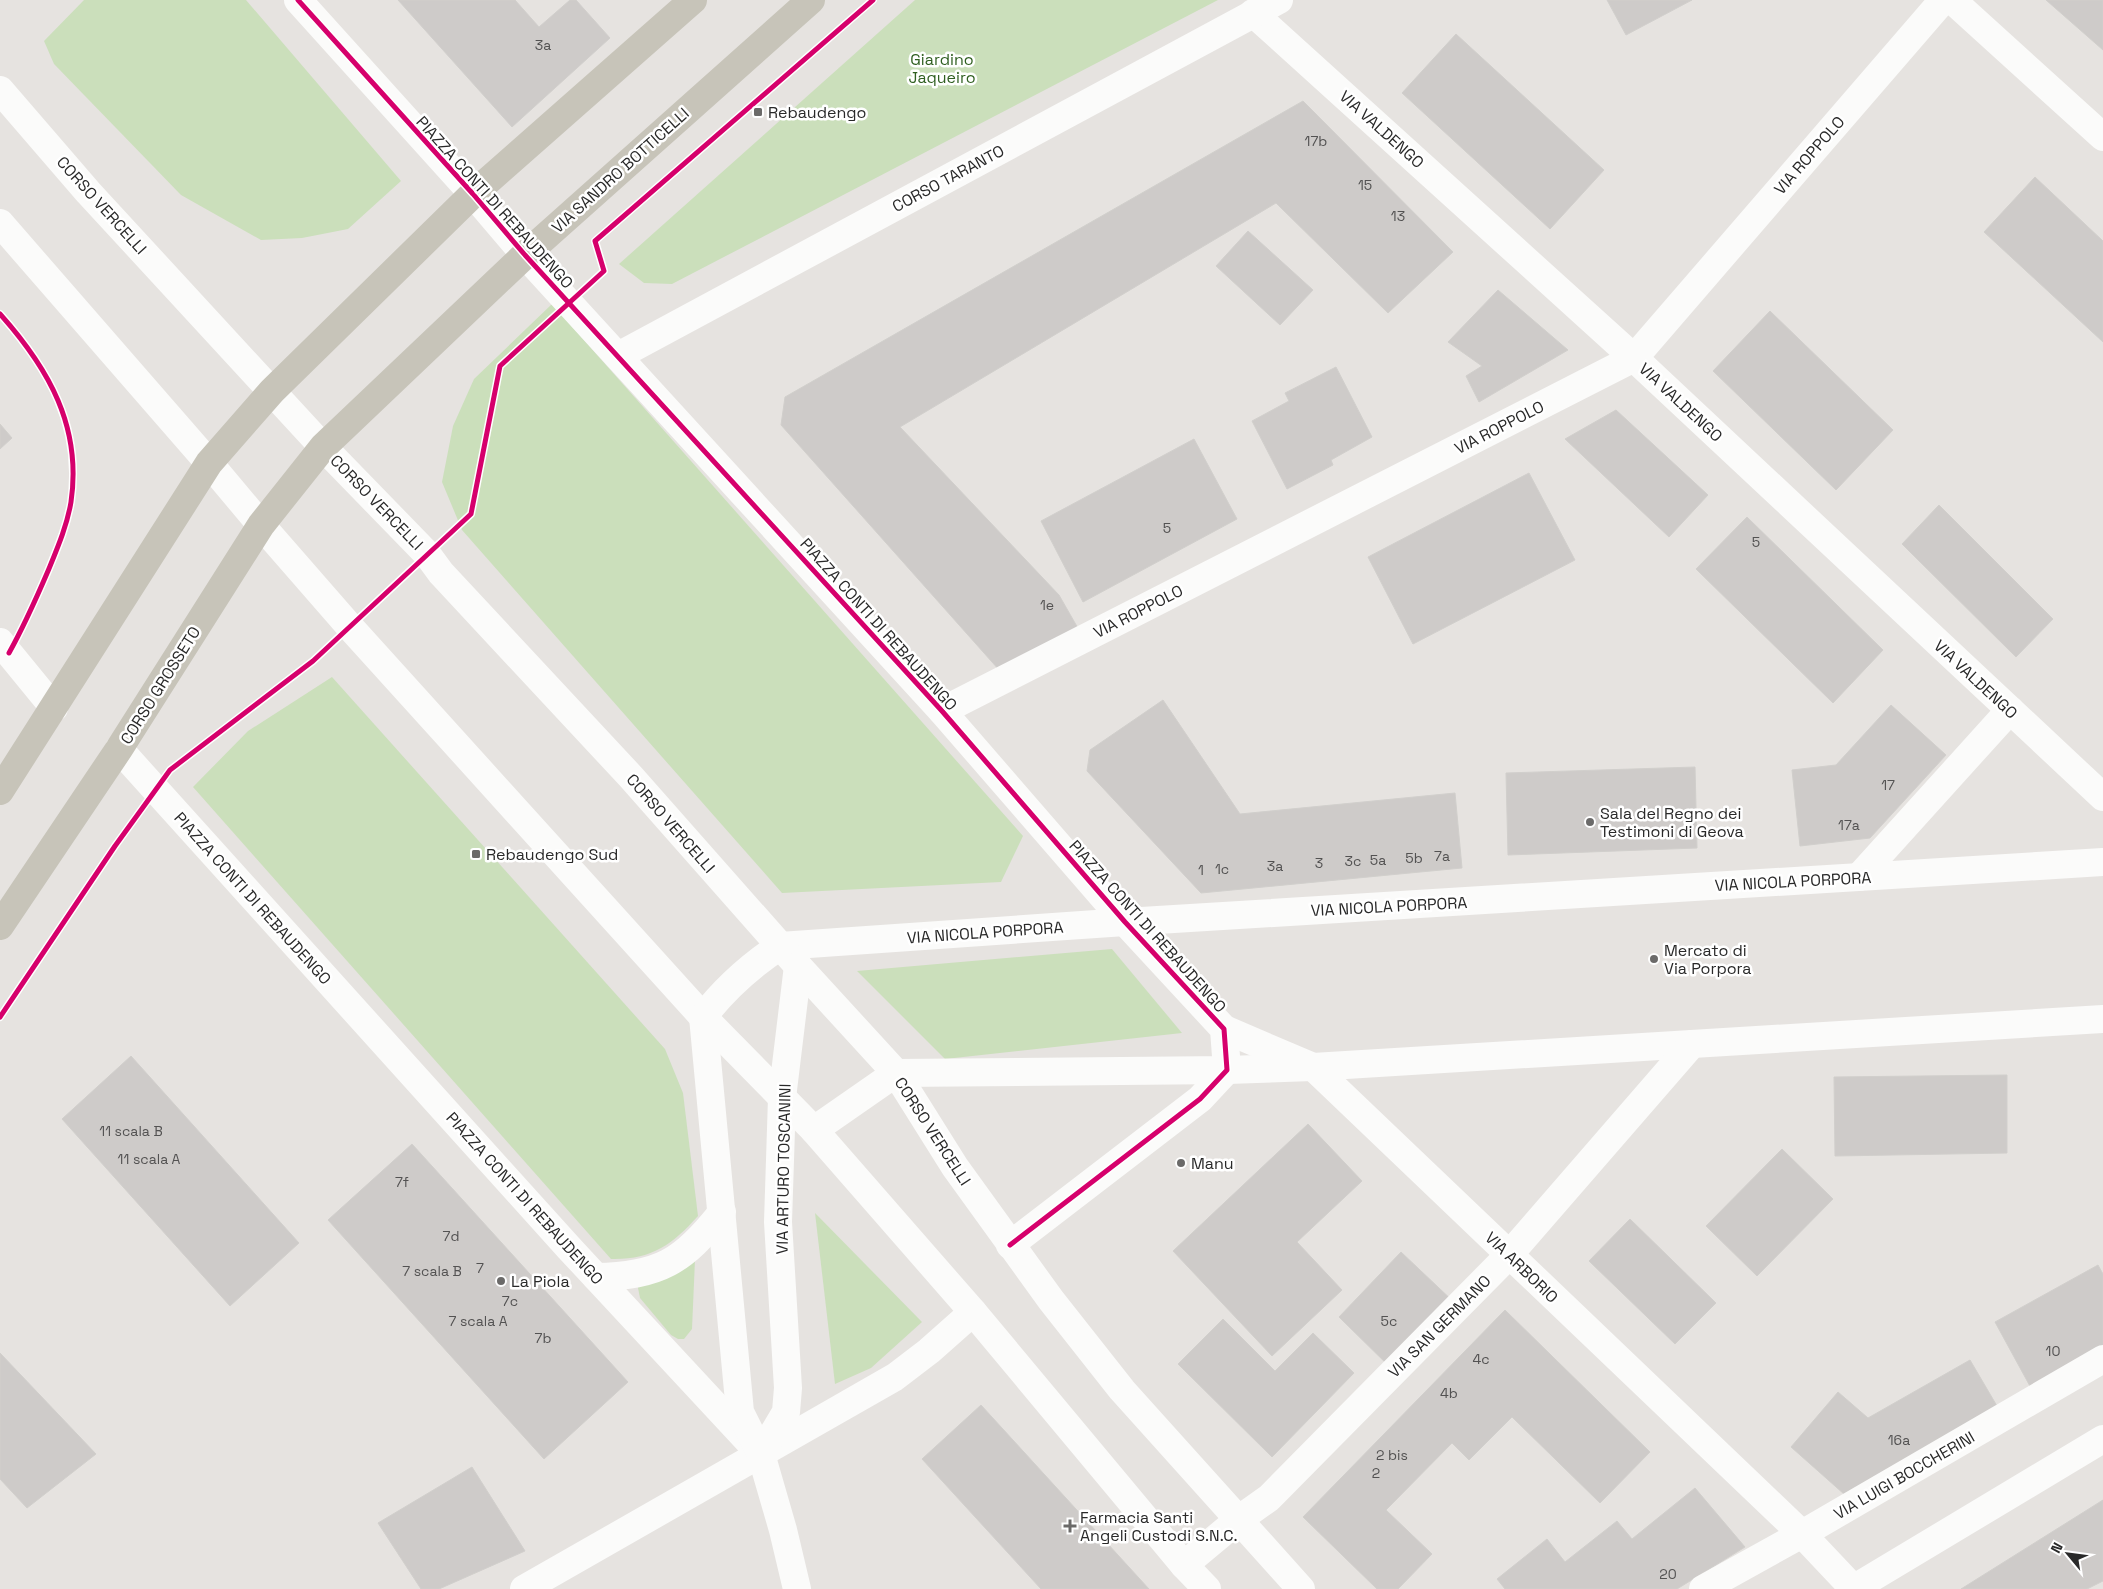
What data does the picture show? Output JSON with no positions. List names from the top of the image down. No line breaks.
{"streets":{"main road":["VIA SANDRO BOTTICELLI","CORSO GROSSETO"],"street":["VIA VALDENGO","VIA ROPPOLO","CORSO TARANTO","PIAZZA CONTI DI REBAUDENGO","CORSO VERCELLI","VIA NICOLA PORPORA","VIA ARTURO TOSCANINI","VIA ARBORIO","VIA SAN GERMANO","VIA LUIGI BOCCHERINI"]},"crossings":[["VIA VALDENGO","VIA ROPPOLO"],["VIA VALDENGO","CORSO TARANTO"],["VIA ROPPOLO","PIAZZA CONTI DI REBAUDENGO"],["VIA SANDRO BOTTICELLI","PIAZZA CONTI DI REBAUDENGO"],["VIA SANDRO BOTTICELLI","CORSO VERCELLI"],["VIA SANDRO BOTTICELLI","CORSO GROSSETO"],["CORSO TARANTO","PIAZZA CONTI DI REBAUDENGO"],["PIAZZA CONTI DI REBAUDENGO","CORSO GROSSETO"],["PIAZZA CONTI DI REBAUDENGO","VIA NICOLA PORPORA"],["PIAZZA CONTI DI REBAUDENGO","VIA ARTURO TOSCANINI"],["PIAZZA CONTI DI REBAUDENGO","VIA ARBORIO"],["CORSO VERCELLI","CORSO GROSSETO"],["CORSO VERCELLI","VIA NICOLA PORPORA"],["CORSO VERCELLI","VIA ARTURO TOSCANINI"],["CORSO VERCELLI","VIA SAN GERMANO"],["VIA ARBORIO","VIA SAN GERMANO"],["VIA ARBORIO","VIA LUIGI BOCCHERINI"]],"parks":["Giardino Jaqueiro"],"places":{"transit":["Rebaudengo","Rebaudengo Sud"],"other":["Sala del Regno dei Testimoni di Geova","Mercato di Via Porpora","Manu","La Piola"],"health":["Farmacia Santi Angeli Custodi S.N.C."]},"house_numbers":["3a","17b","15","13","5","5","1e","17","17a","7a","5b","5a","3c","3","3a","1c","1","11 scala B","11 scala A","7f","7d","7","7 scala B","7c","7 scala A","5c","7b","10","4c","4b","16a","2 bis","2","20"],"north":"top left"}
